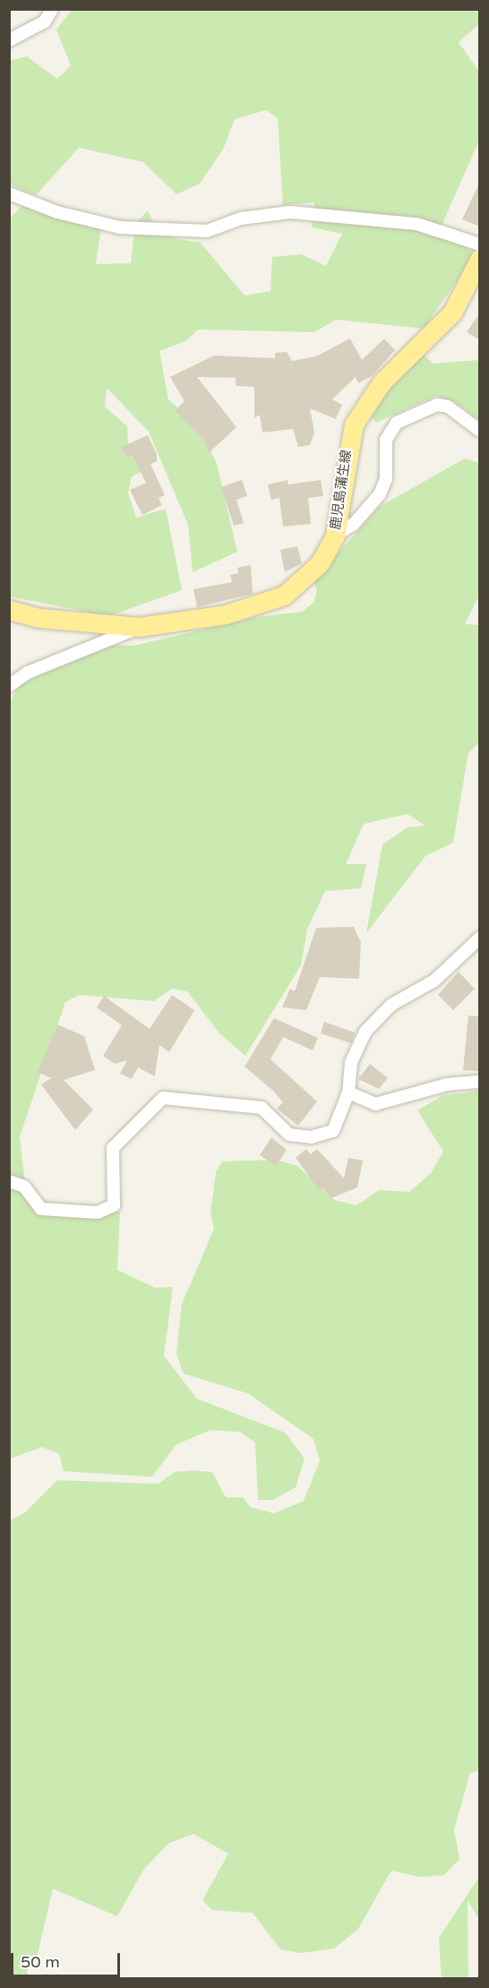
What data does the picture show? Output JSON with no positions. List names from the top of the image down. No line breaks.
{"streets":{"main road":["鹿児島蒲生線"]},"scale_bar":"50 m"}
